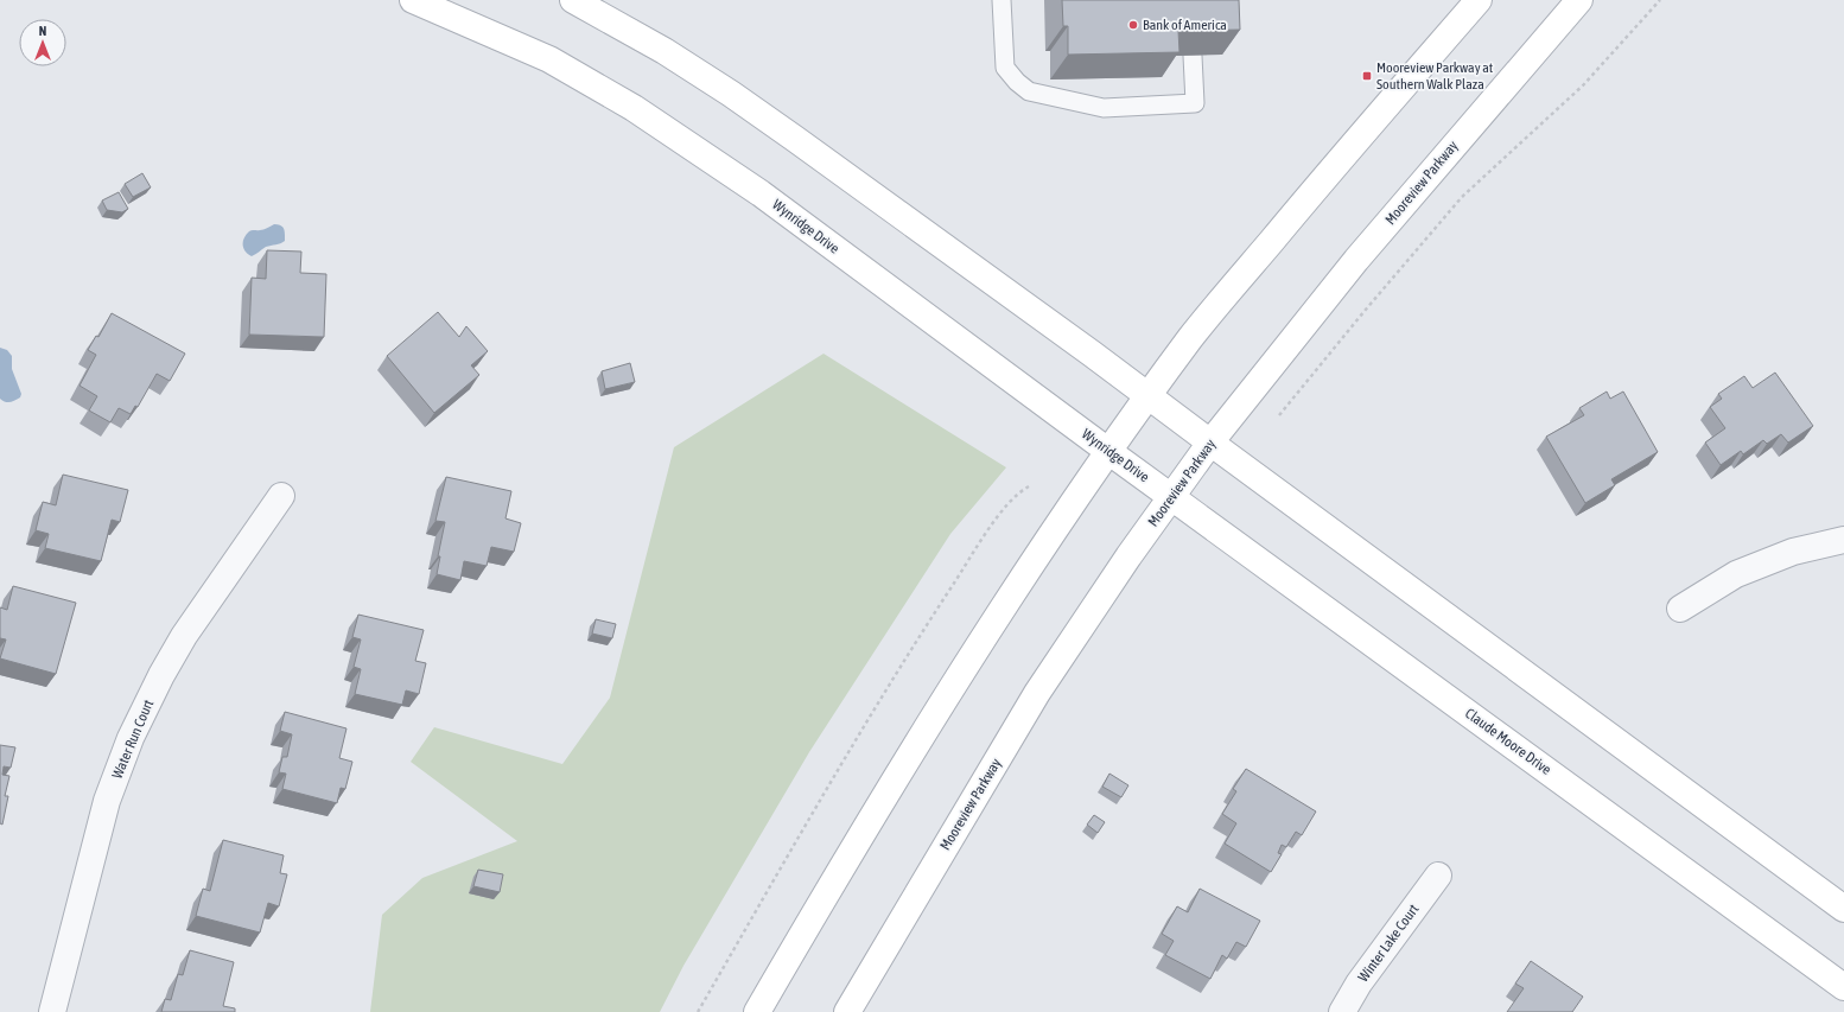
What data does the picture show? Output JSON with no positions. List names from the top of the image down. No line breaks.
{"streets":{"street":["Mooreview Parkway","Wynridge Drive","Water Run Court","Claude Moore Drive","Winter Lake Court"]},"crossings":[["Mooreview Parkway","Wynridge Drive"],["Mooreview Parkway","Claude Moore Drive"],["Wynridge Drive","Claude Moore Drive"]],"places":{"other":["Bank of America"],"transit":["Mooreview Parkway at Southern Walk Plaza"]},"north":"top"}
